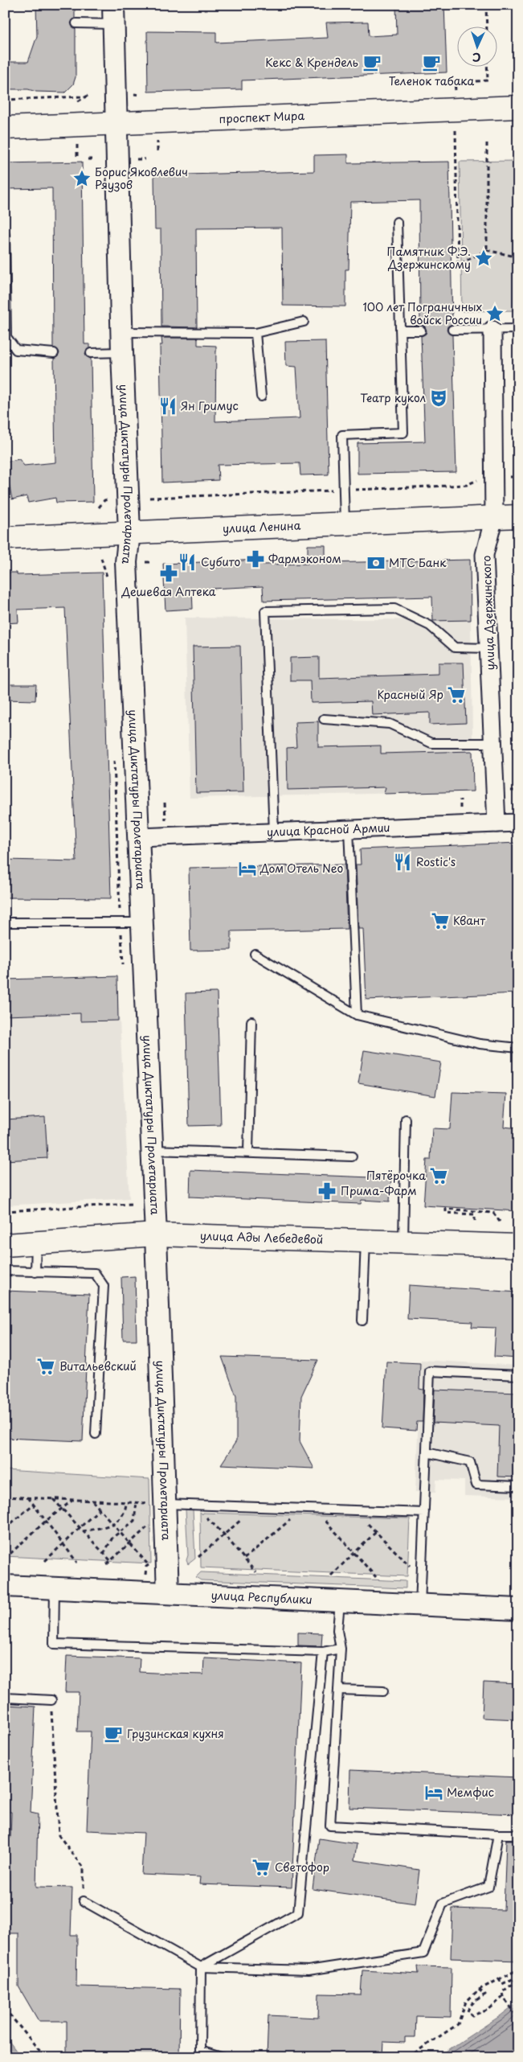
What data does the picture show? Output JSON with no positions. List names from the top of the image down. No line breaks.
{"streets":{"main road":["проспект Мира","улица Ленина","улица Ады Лебедевой"],"street":["улица Диктатуры Пролетариата","улица Дзержинского","улица Красной Армии","улица Республики"]},"crossings":[["проспект Мира","улица Диктатуры Пролетариата"],["улица Диктатуры Пролетариата","улица Ленина"],["улица Диктатуры Пролетариата","улица Красной Армии"],["улица Диктатуры Пролетариата","улица Ады Лебедевой"],["улица Диктатуры Пролетариата","улица Республики"],["улица Ленина","улица Дзержинского"],["улица Дзержинского","улица Красной Армии"]],"places":{"cafe":["Кекс & Крендель","Теленок табака","Грузинская кухня"],"place":["Борис Яковлевич Ряузов","Памятник Ф.Э. Дзержинскому","100 лет Пограничных войск России"],"theatre":["Театр кукол"],"restaurant":["Ян Гримус","Субито","Rostic's"],"pharmacy":["Фармэконом","Дешевая Аптека","Прима-Фарм"],"bank":["МТС Банк"],"supermarket":["Красный Яр","Квант","Пятёрочка","Витальевский","Светофор"],"hotel":["Дом Отель Neo","Мемфис"]},"north":"bottom"}
